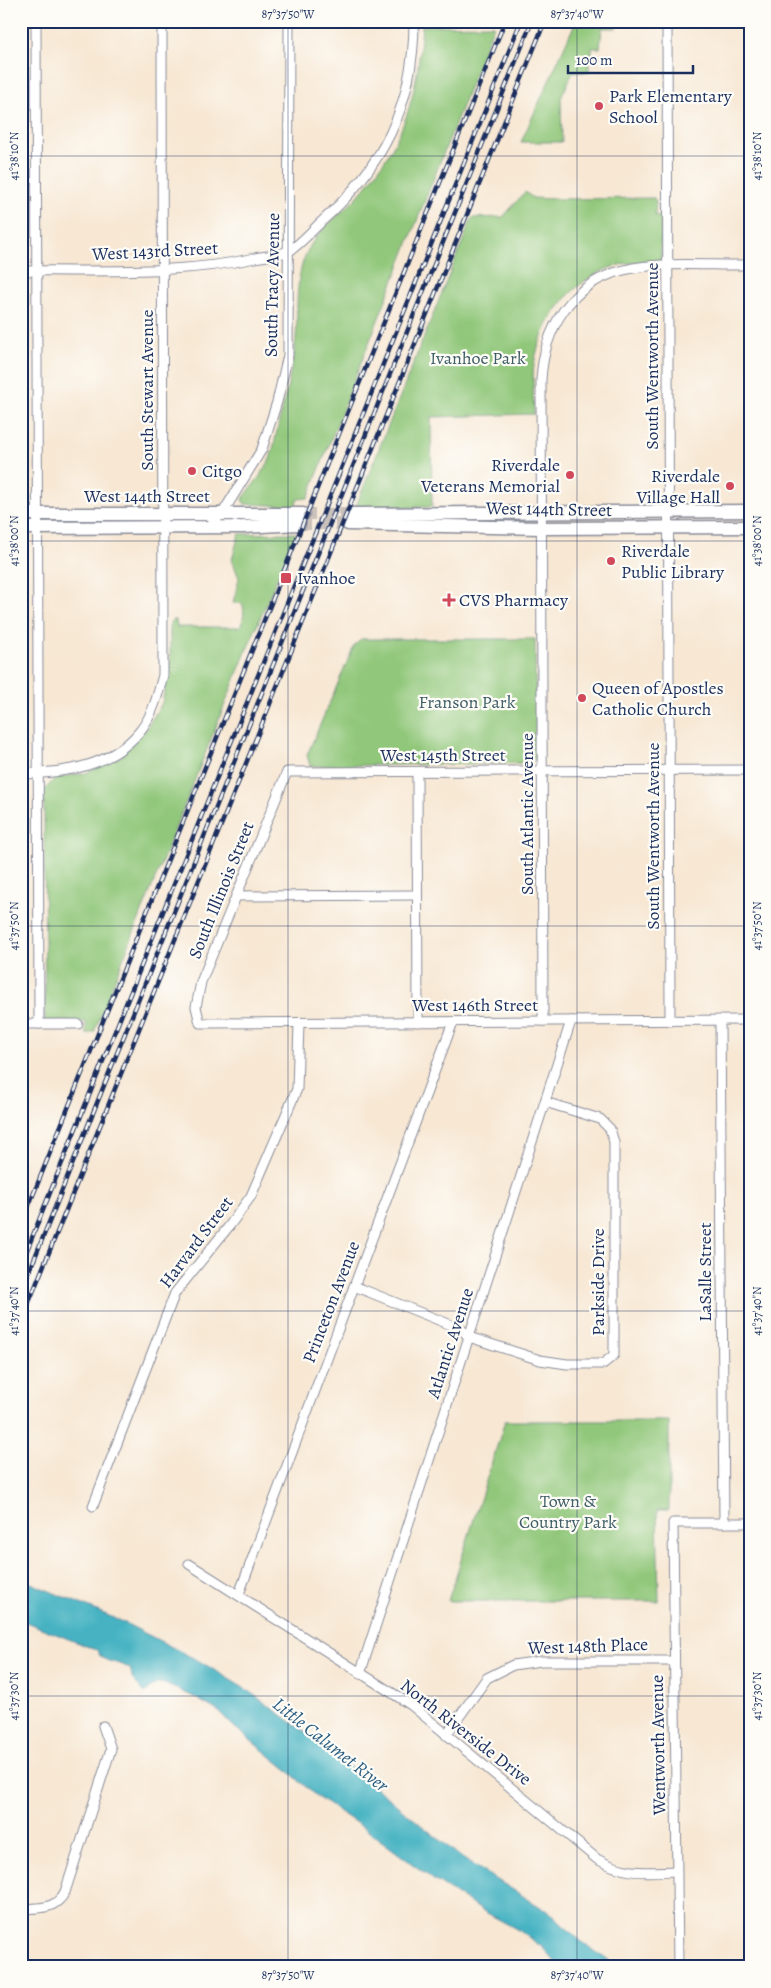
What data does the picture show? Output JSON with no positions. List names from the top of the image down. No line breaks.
{"streets":{"street":["West 143rd Street","South Tracy Avenue","South Wentworth Avenue","South Stewart Avenue","West 144th Street","West 145th Street","South Atlantic Avenue","South Illinois Street","West 146th Street","Harvard Street","LaSalle Street","Parkside Drive","Princeton Avenue","Atlantic Avenue","West 148th Place","North Riverside Drive","Wentworth Avenue"]},"crossings":[["West 143rd Street","South Tracy Avenue"],["West 143rd Street","South Stewart Avenue"],["South Tracy Avenue","West 144th Street"],["South Wentworth Avenue","West 144th Street"],["South Wentworth Avenue","West 145th Street"],["South Wentworth Avenue","South Atlantic Avenue"],["South Wentworth Avenue","West 146th Street"],["South Stewart Avenue","West 144th Street"],["West 144th Street","South Atlantic Avenue"],["West 145th Street","South Atlantic Avenue"],["West 145th Street","South Illinois Street"],["South Atlantic Avenue","West 146th Street"],["South Illinois Street","West 146th Street"],["West 146th Street","Harvard Street"],["West 146th Street","LaSalle Street"],["West 146th Street","Princeton Avenue"],["West 146th Street","Atlantic Avenue"],["LaSalle Street","Wentworth Avenue"],["Parkside Drive","Atlantic Avenue"],["Princeton Avenue","North Riverside Drive"],["Atlantic Avenue","North Riverside Drive"],["West 148th Place","North Riverside Drive"],["West 148th Place","Wentworth Avenue"],["North Riverside Drive","Wentworth Avenue"]],"water":["Little Calumet River"],"parks":["Ivanhoe Park","Franson Park","Town & Country Park"],"places":{"other":["Park Elementary School","Citgo","Riverdale Veterans Memorial","Riverdale Village Hall","Riverdale Public Library","Queen of Apostles Catholic Church"],"transit":["Ivanhoe"],"health":["CVS Pharmacy"]},"scale_bar":"100 m","coordinates":["87°37'50\"W","87°37'40\"W","41°38'10\"N","41°38'00\"N","41°37'50\"N","41°37'40\"N","41°37'30\"N"]}
